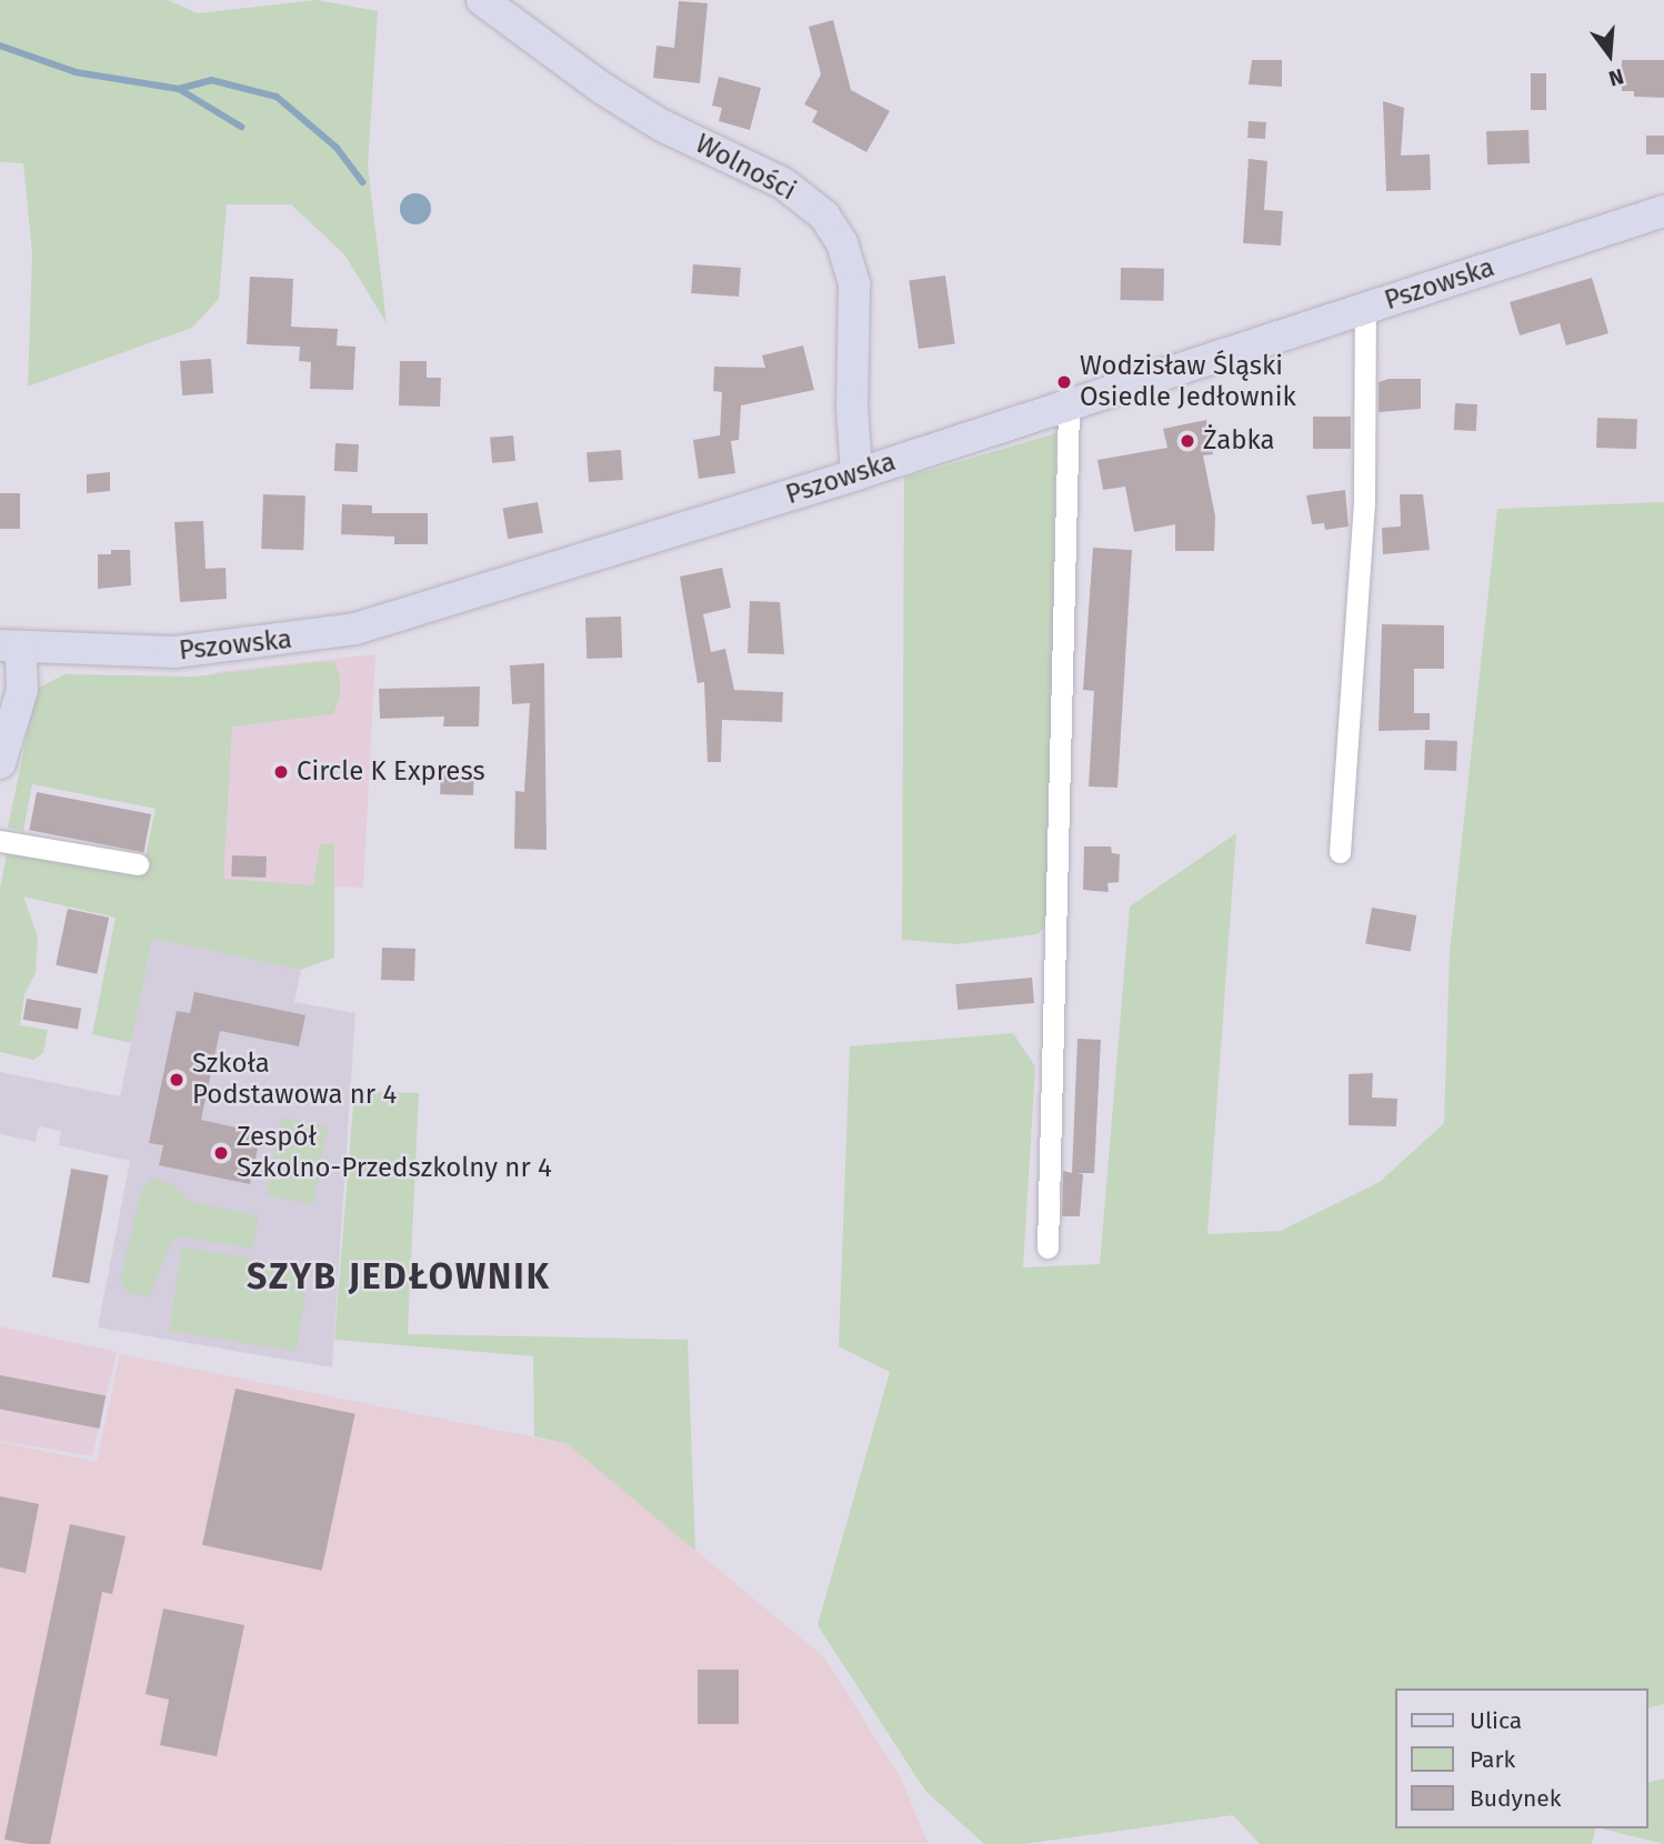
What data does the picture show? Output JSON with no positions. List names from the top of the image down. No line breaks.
{"streets":{"main road":["Wolności","Pszowska"]},"crossings":[["Wolności","Pszowska"]],"districts":["SZYB JEDŁOWNIK"],"places":["Wodzisław Śląski Osiedle Jedłownik","Żabka","Circle K Express","Szkoła Podstawowa nr 4","Zespół Szkolno-Przedszkolny nr 4"],"legend":["Ulica","Park","Budynek"],"north":"bottom"}
